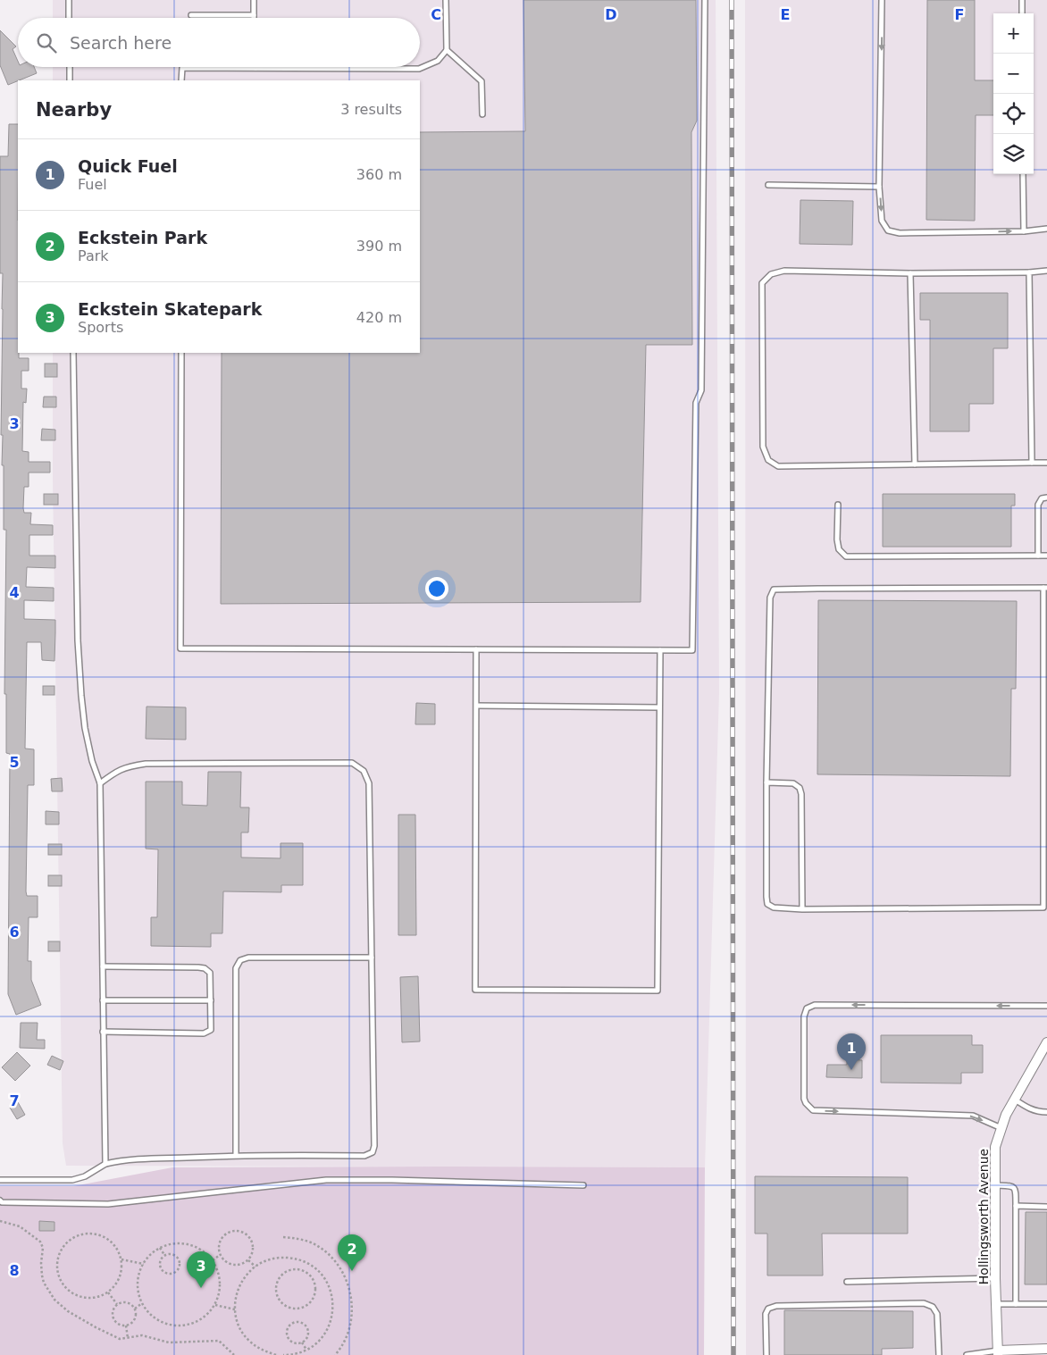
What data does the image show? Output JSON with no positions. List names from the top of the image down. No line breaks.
{"streets":{"street":["Hollingsworth Avenue"]},"page":{"map_buttons":["+","−"],"search":"Search here","heading":["Nearby","3 results"],"list":[{"mark":"1","name":"Quick Fuel","note":"Fuel","value":"360 m"},{"mark":"2","name":"Eckstein Park","note":"Park","value":"390 m"},{"mark":"3","name":"Eckstein Skatepark","note":"Sports","value":"420 m"}],"pins":["1","2","3"]},"grid":{"columns":["C","D","E","F"],"rows":["3","4","5","6","7","8"]}}
